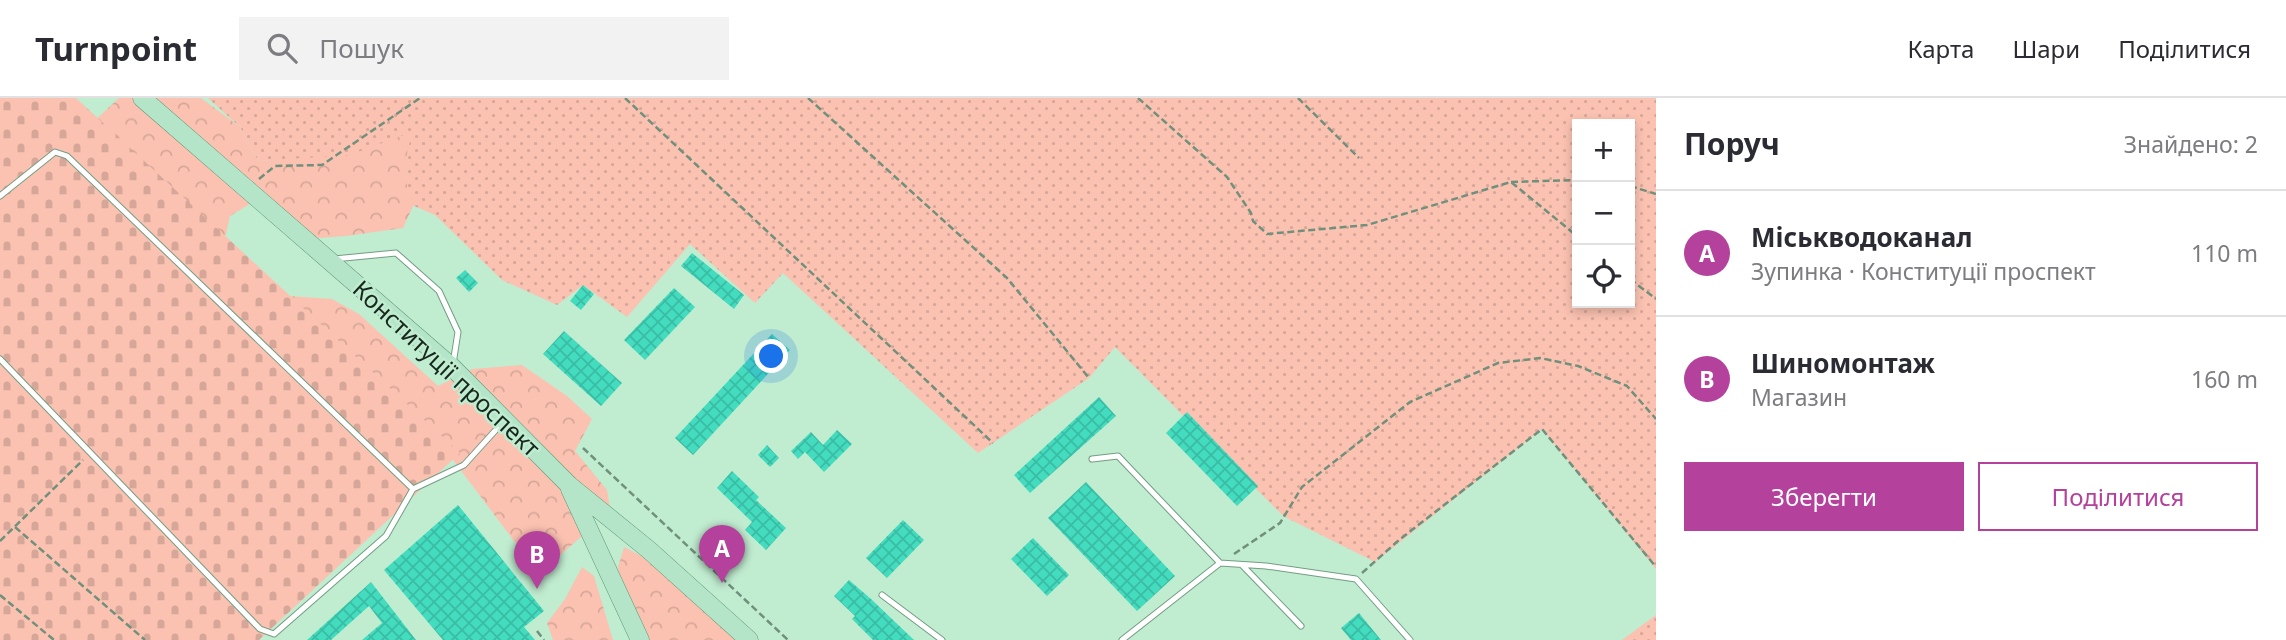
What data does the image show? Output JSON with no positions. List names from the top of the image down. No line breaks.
{"streets":{"main road":["Конституції проспект"]},"page":{"header":"Turnpoint","search":"Пошук","nav":["Карта","Шари","Поділитися"],"heading":["Поруч","Знайдено: 2"],"map_buttons":["+","−"],"list":[{"mark":"A","name":"Міськводоканал","note":"Зупинка · Конституції проспект","value":"110 m"},{"mark":"B","name":"Шиномонтаж","note":"Магазин","value":"160 m"}],"buttons":["Зберегти","Поділитися"],"pins":["A","B"]}}
